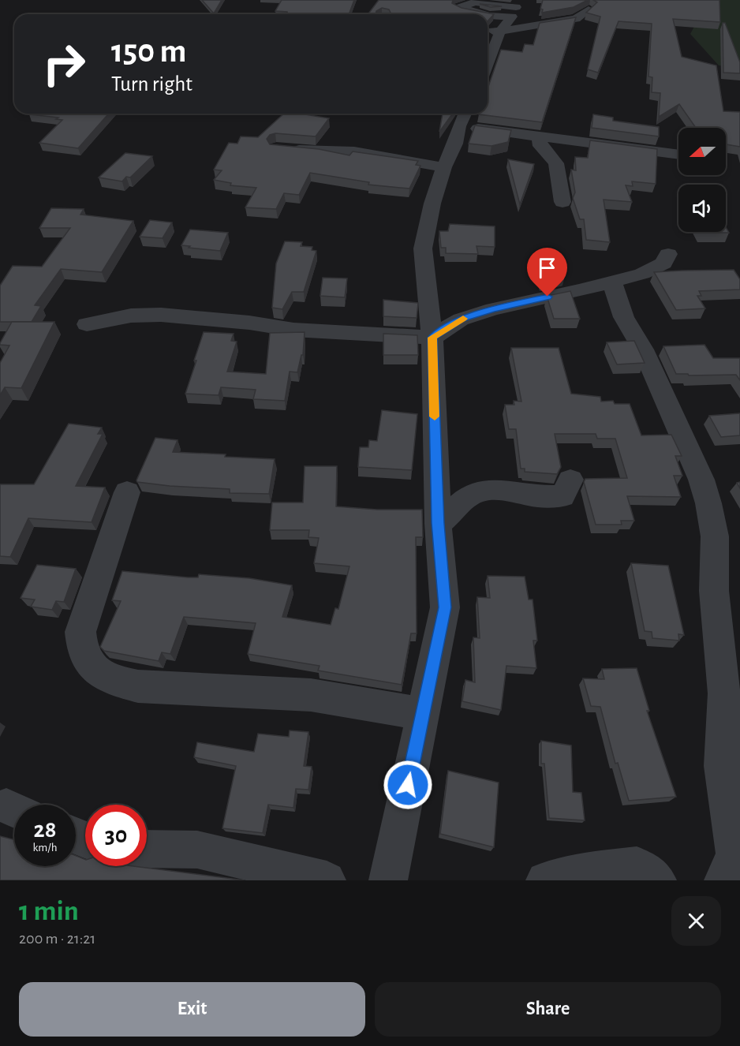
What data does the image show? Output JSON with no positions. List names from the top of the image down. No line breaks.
{"north":"left","page":{"turn":["150 m","Turn right"],"speed":"28 km/h","limit":"30","heading":["1 min","200 m · 21:21"],"buttons":["Exit","Share"]}}
